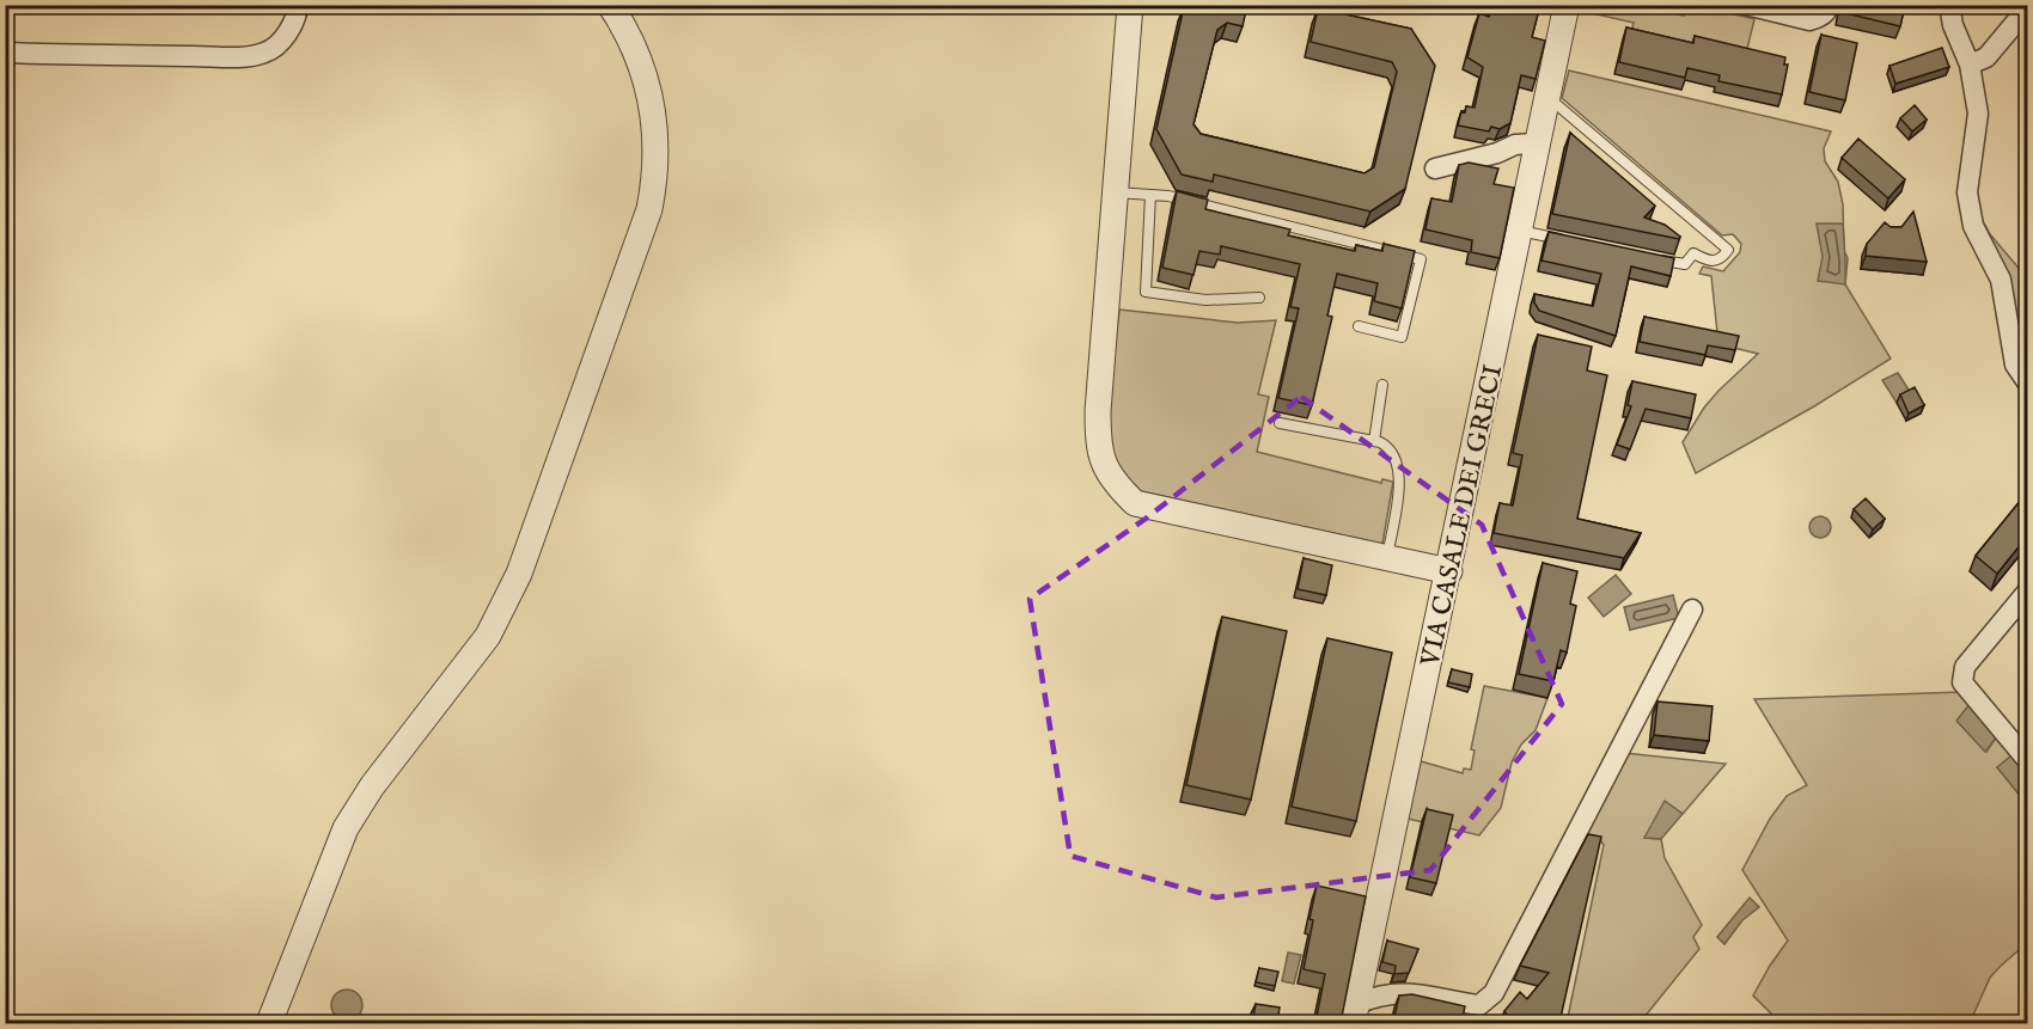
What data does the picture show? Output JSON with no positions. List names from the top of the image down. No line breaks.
{"streets":{"street":["VIA CASALE DEI GRECI"]}}
